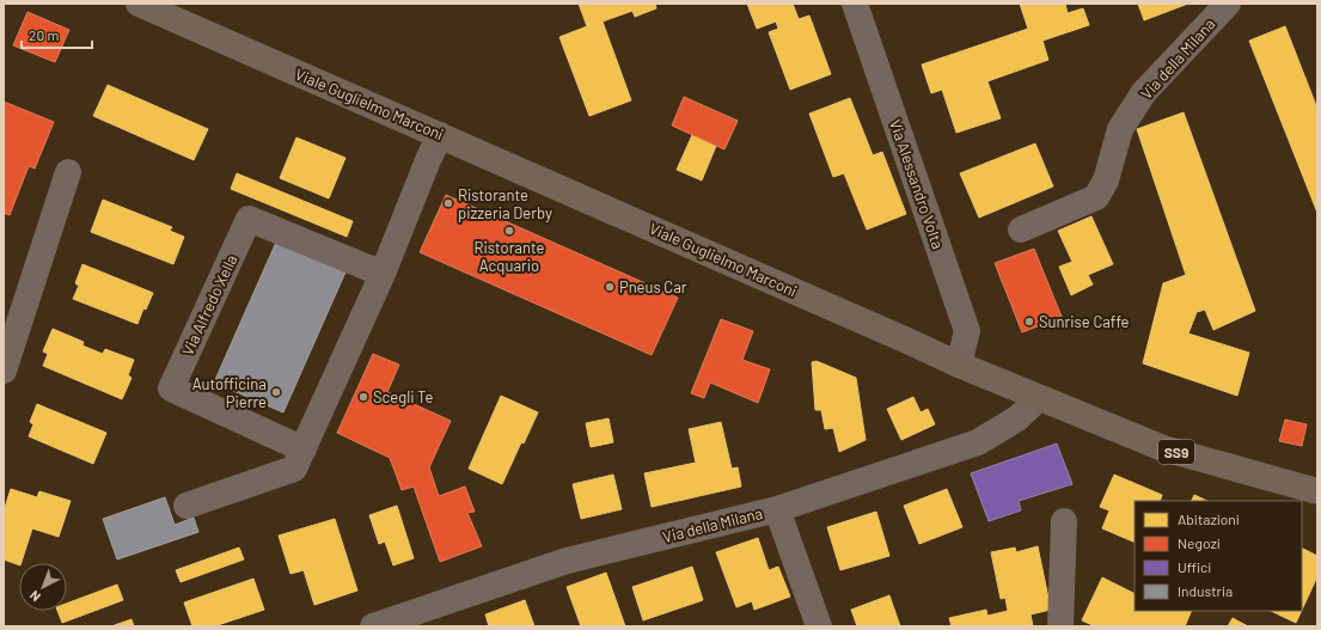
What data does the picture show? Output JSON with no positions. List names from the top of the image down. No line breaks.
{"streets":{"main road":["Viale Guglielmo Marconi","SS9"],"street":["Via della Milana","Via Alessandro Volta","Via Alfredo Xella"]},"crossings":[["Via della Milana","Viale Guglielmo Marconi"],["Viale Guglielmo Marconi","Via Alessandro Volta"]],"places":["Ristorante pizzeria Derby","Ristorante Acquario","Pneus Car","Sunrise Caffe","Autofficina Pierre","Scegli Te"],"legend":["Abitazioni","Negozi","Uffici","Industria"],"scale_bar":"20 m","north":"bottom left"}
